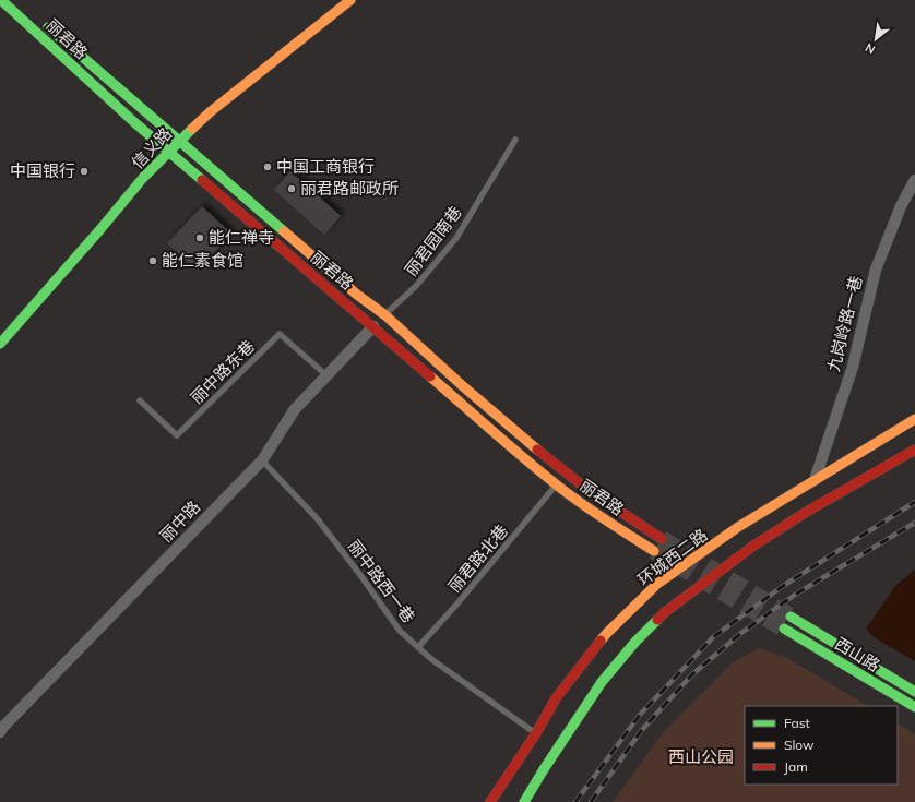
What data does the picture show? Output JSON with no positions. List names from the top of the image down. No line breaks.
{"streets":{"main road":["丽君路","信义路","环城西二路","西山路"],"street":["九岗岭路一巷","丽中路"],"lane":["丽君园南巷","丽中路东巷","丽君路北巷","丽中路西一巷"]},"crossings":[["丽君路","信义路"],["丽君路","丽君园南巷"],["丽君路","丽中路"],["丽君路","丽君路北巷"],["丽君园南巷","丽中路"],["九岗岭路一巷","环城西二路"],["丽中路东巷","丽中路"],["丽中路","丽中路西一巷"],["环城西二路","丽中路西一巷"],["丽君路北巷","丽中路西一巷"]],"parks":["西山公园"],"places":["中国工商银行","中国银行","丽君路邮政所","能仁禅寺","能仁素食馆"],"legend":["Fast","Slow","Jam"],"north":"bottom left"}
